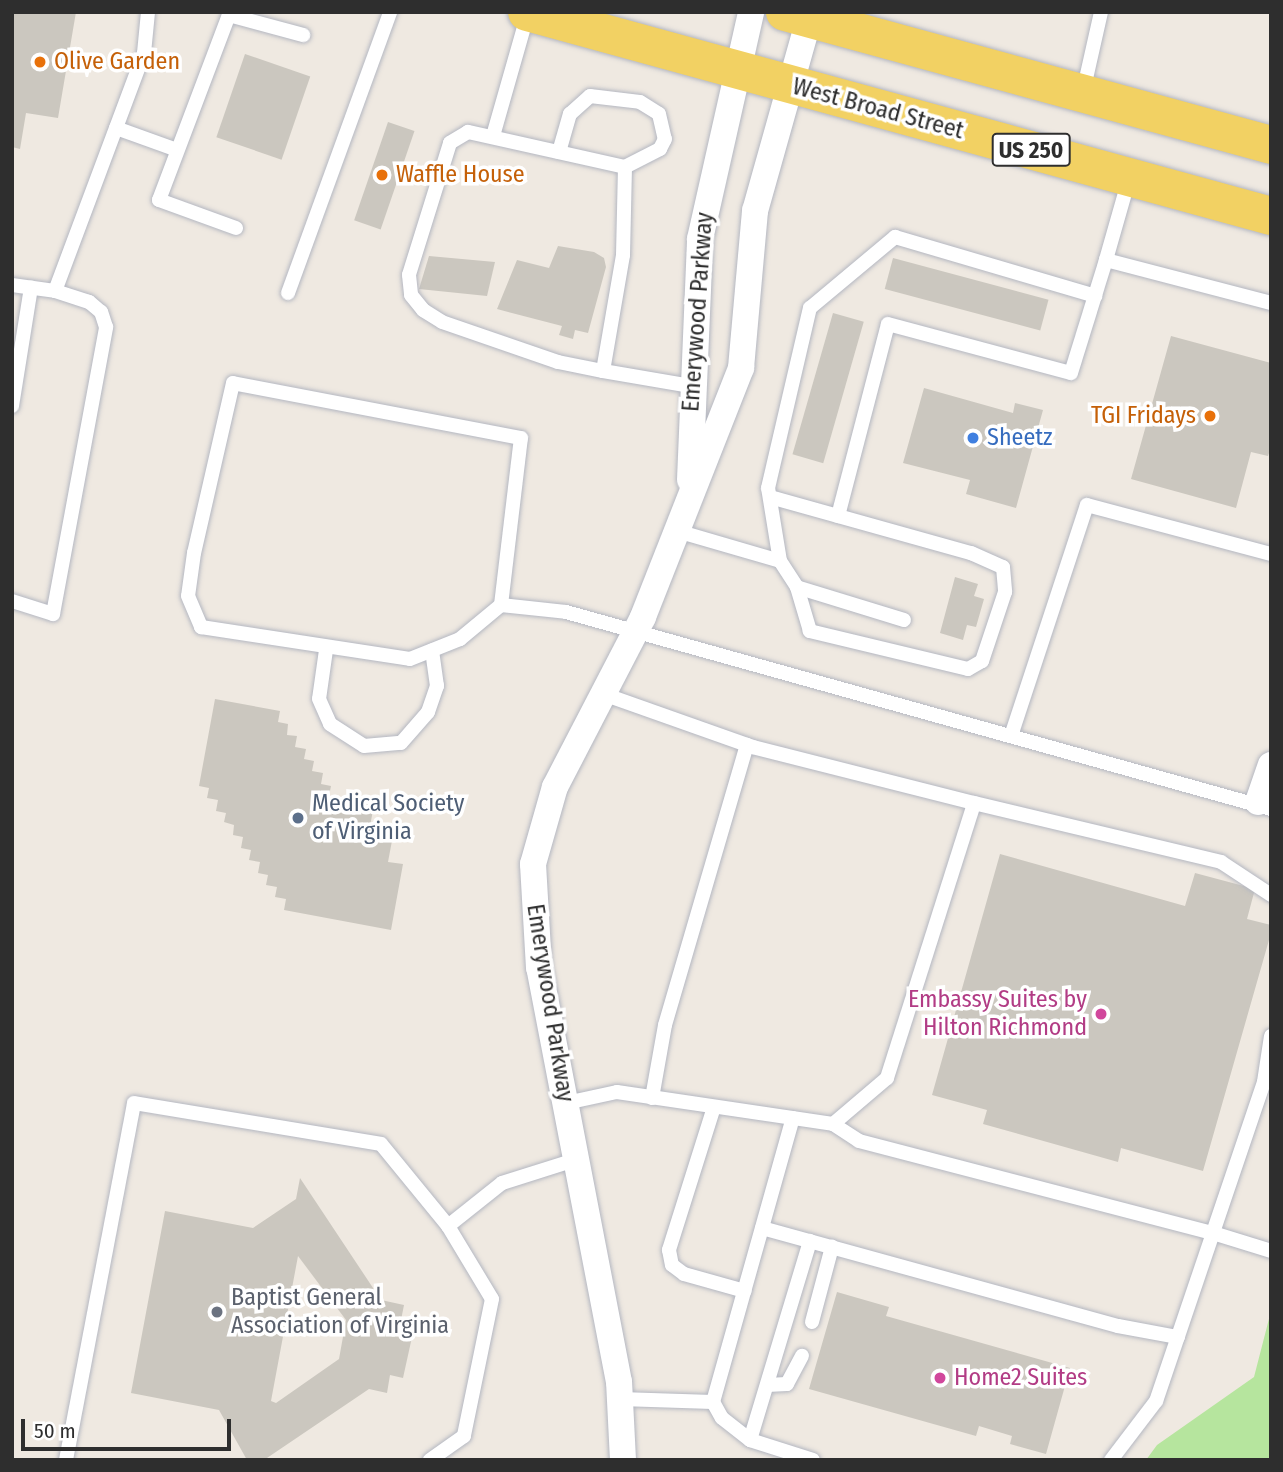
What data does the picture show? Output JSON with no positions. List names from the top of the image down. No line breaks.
{"streets":{"main road":["West Broad Street","US 250"],"street":["Emerywood Parkway"]},"crossings":[["West Broad Street","Emerywood Parkway"]],"places":["Olive Garden","Waffle House","TGI Fridays","Sheetz","Medical Society of Virginia","Embassy Suites by Hilton Richmond","Baptist General Association of Virginia","Home2 Suites"],"scale_bar":"50 m"}
